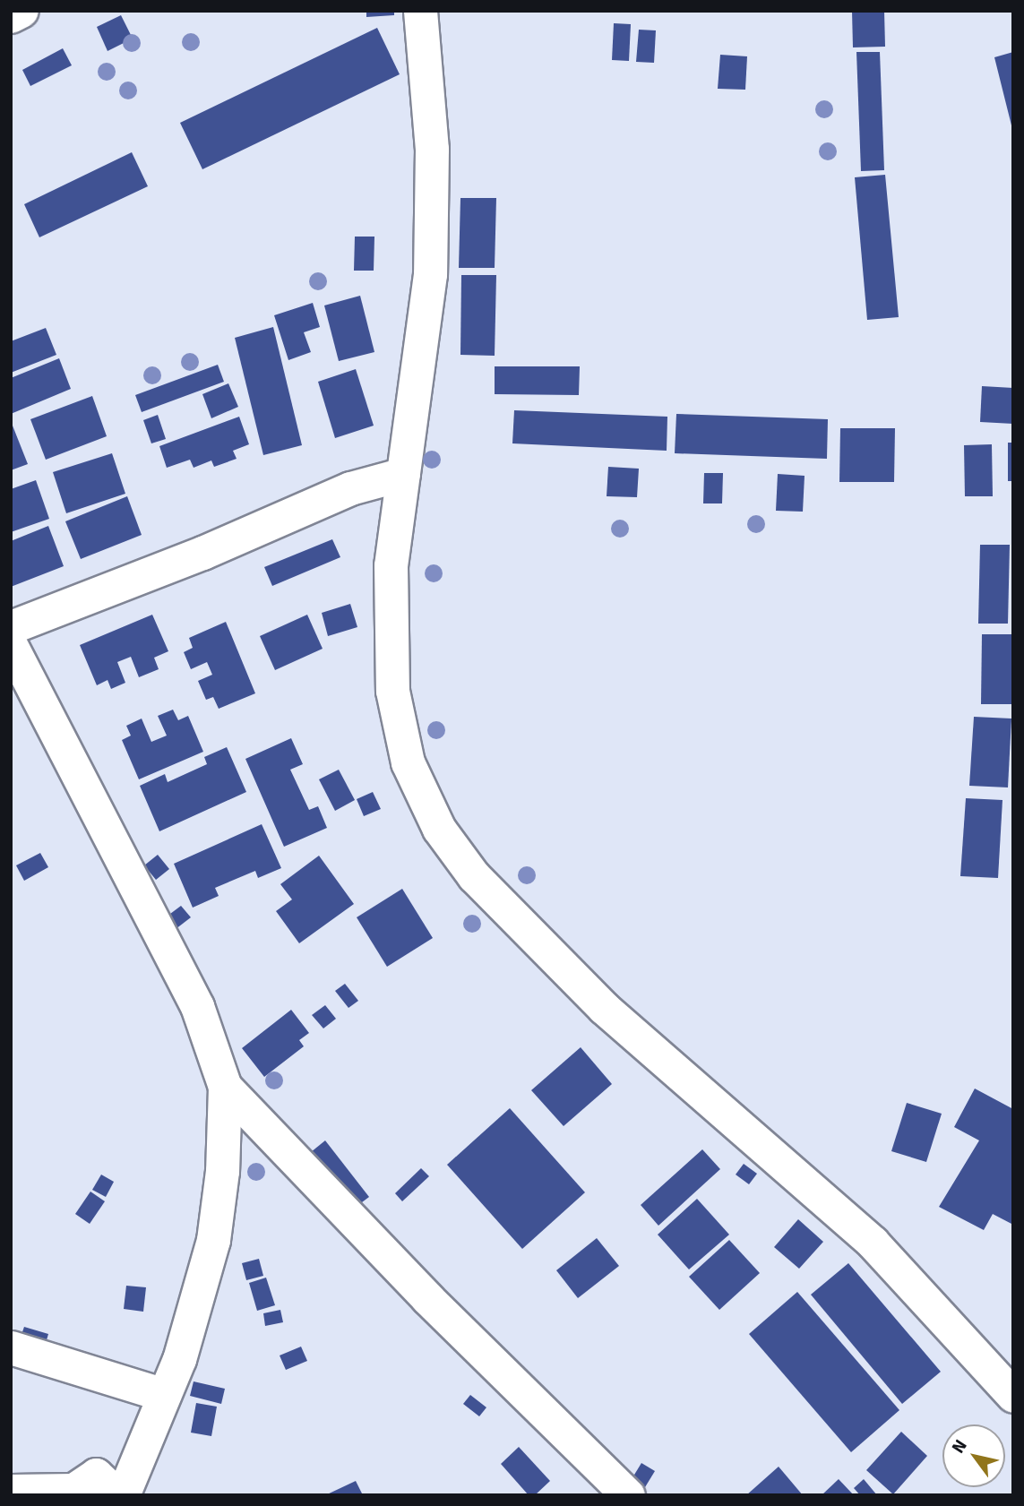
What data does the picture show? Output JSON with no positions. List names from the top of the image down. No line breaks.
{"north":"top left"}
